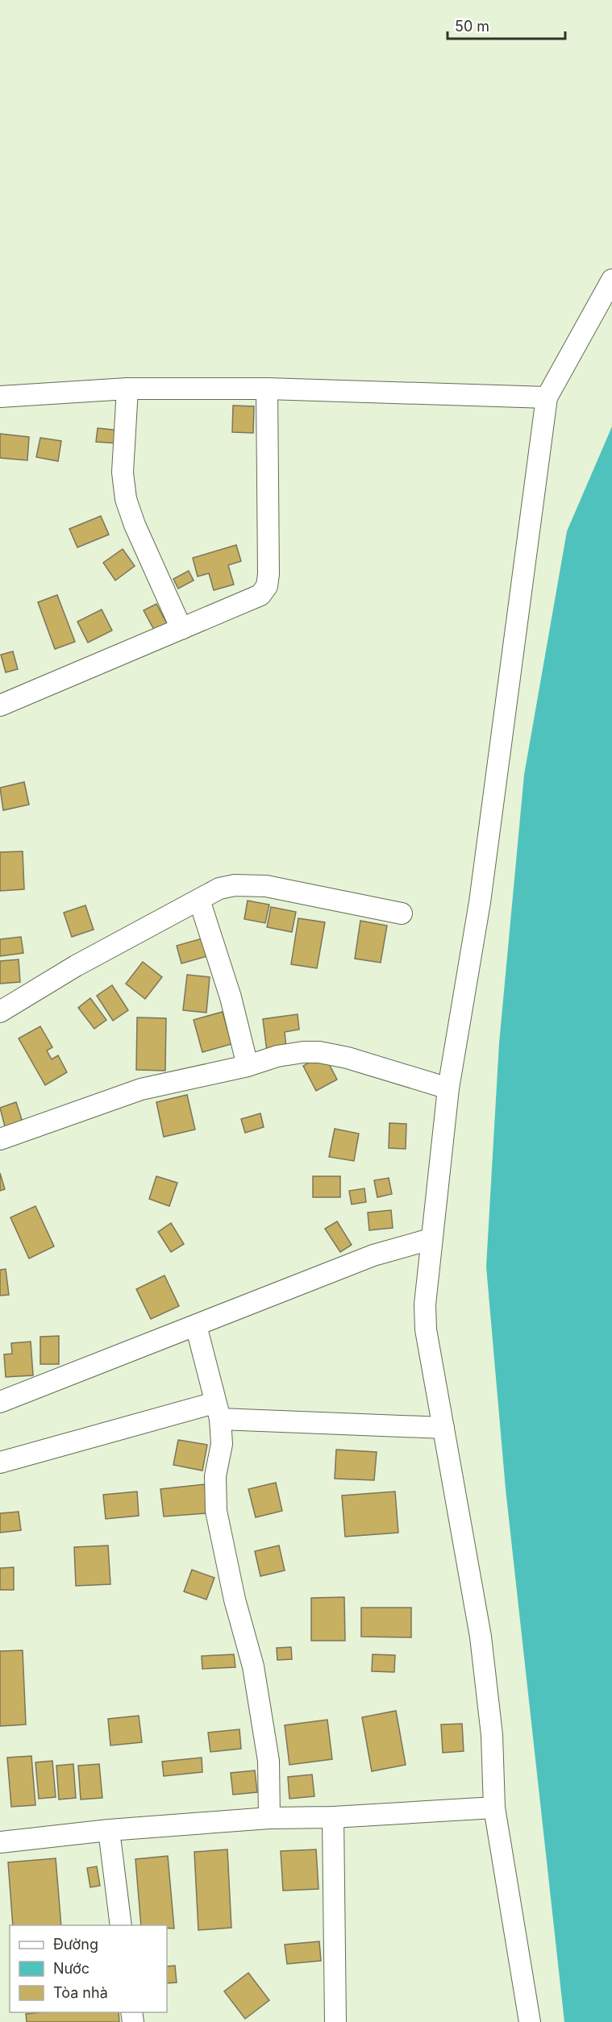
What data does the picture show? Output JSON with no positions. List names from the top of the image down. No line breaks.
{"legend":["Đường","Nước","Tòa nhà"],"scale_bar":"50 m"}
